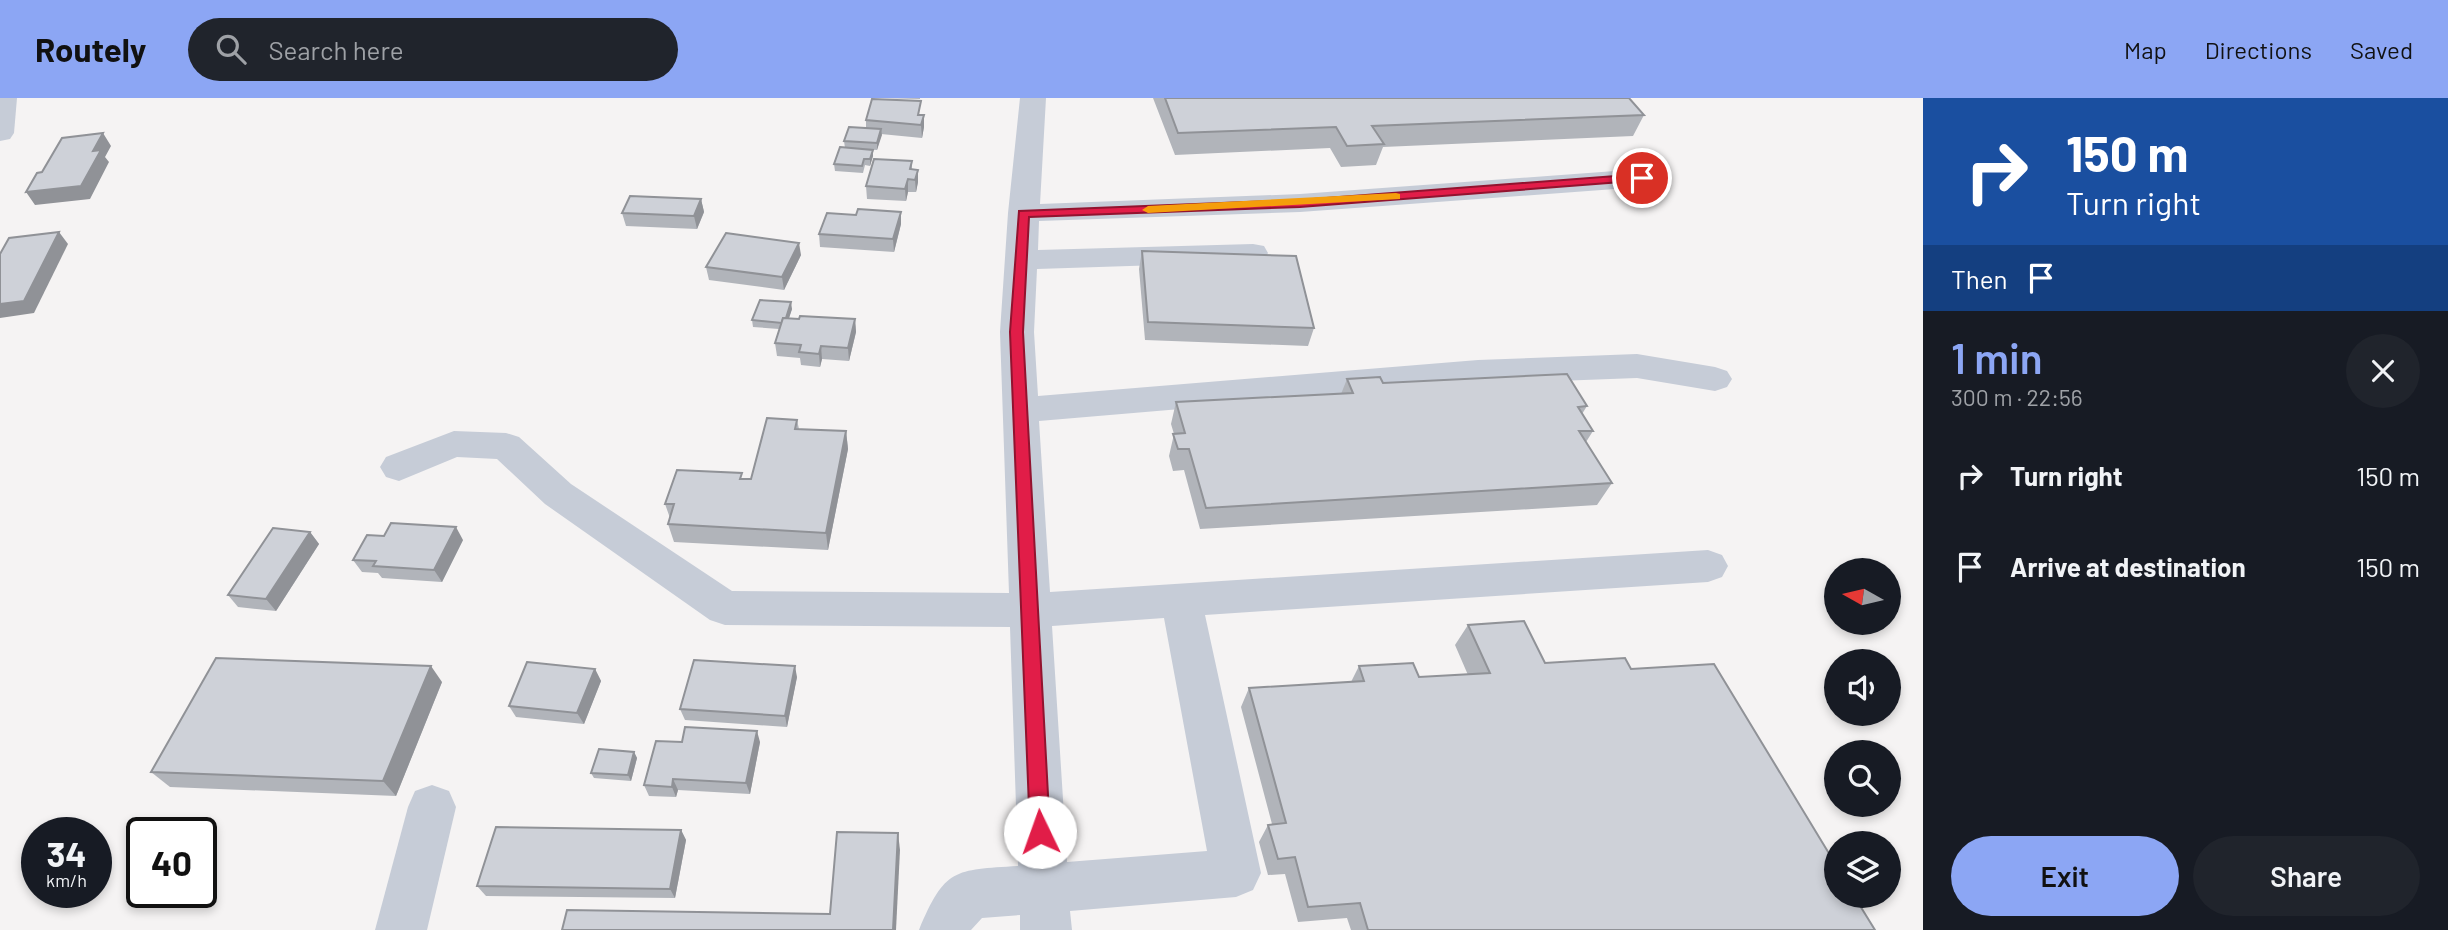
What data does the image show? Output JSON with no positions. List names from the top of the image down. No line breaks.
{"north":"left","page":{"header":"Routely","search":"Search here","nav":["Map","Directions","Saved"],"turn":["150 m","Turn right"],"then":"Then","heading":["1 min","300 m · 22:56"],"list":[{"name":"Turn right","value":"150 m"},{"name":"Arrive at destination","value":"150 m"}],"speed":"34 km/h","limit":"40","buttons":["Exit","Share"]}}
